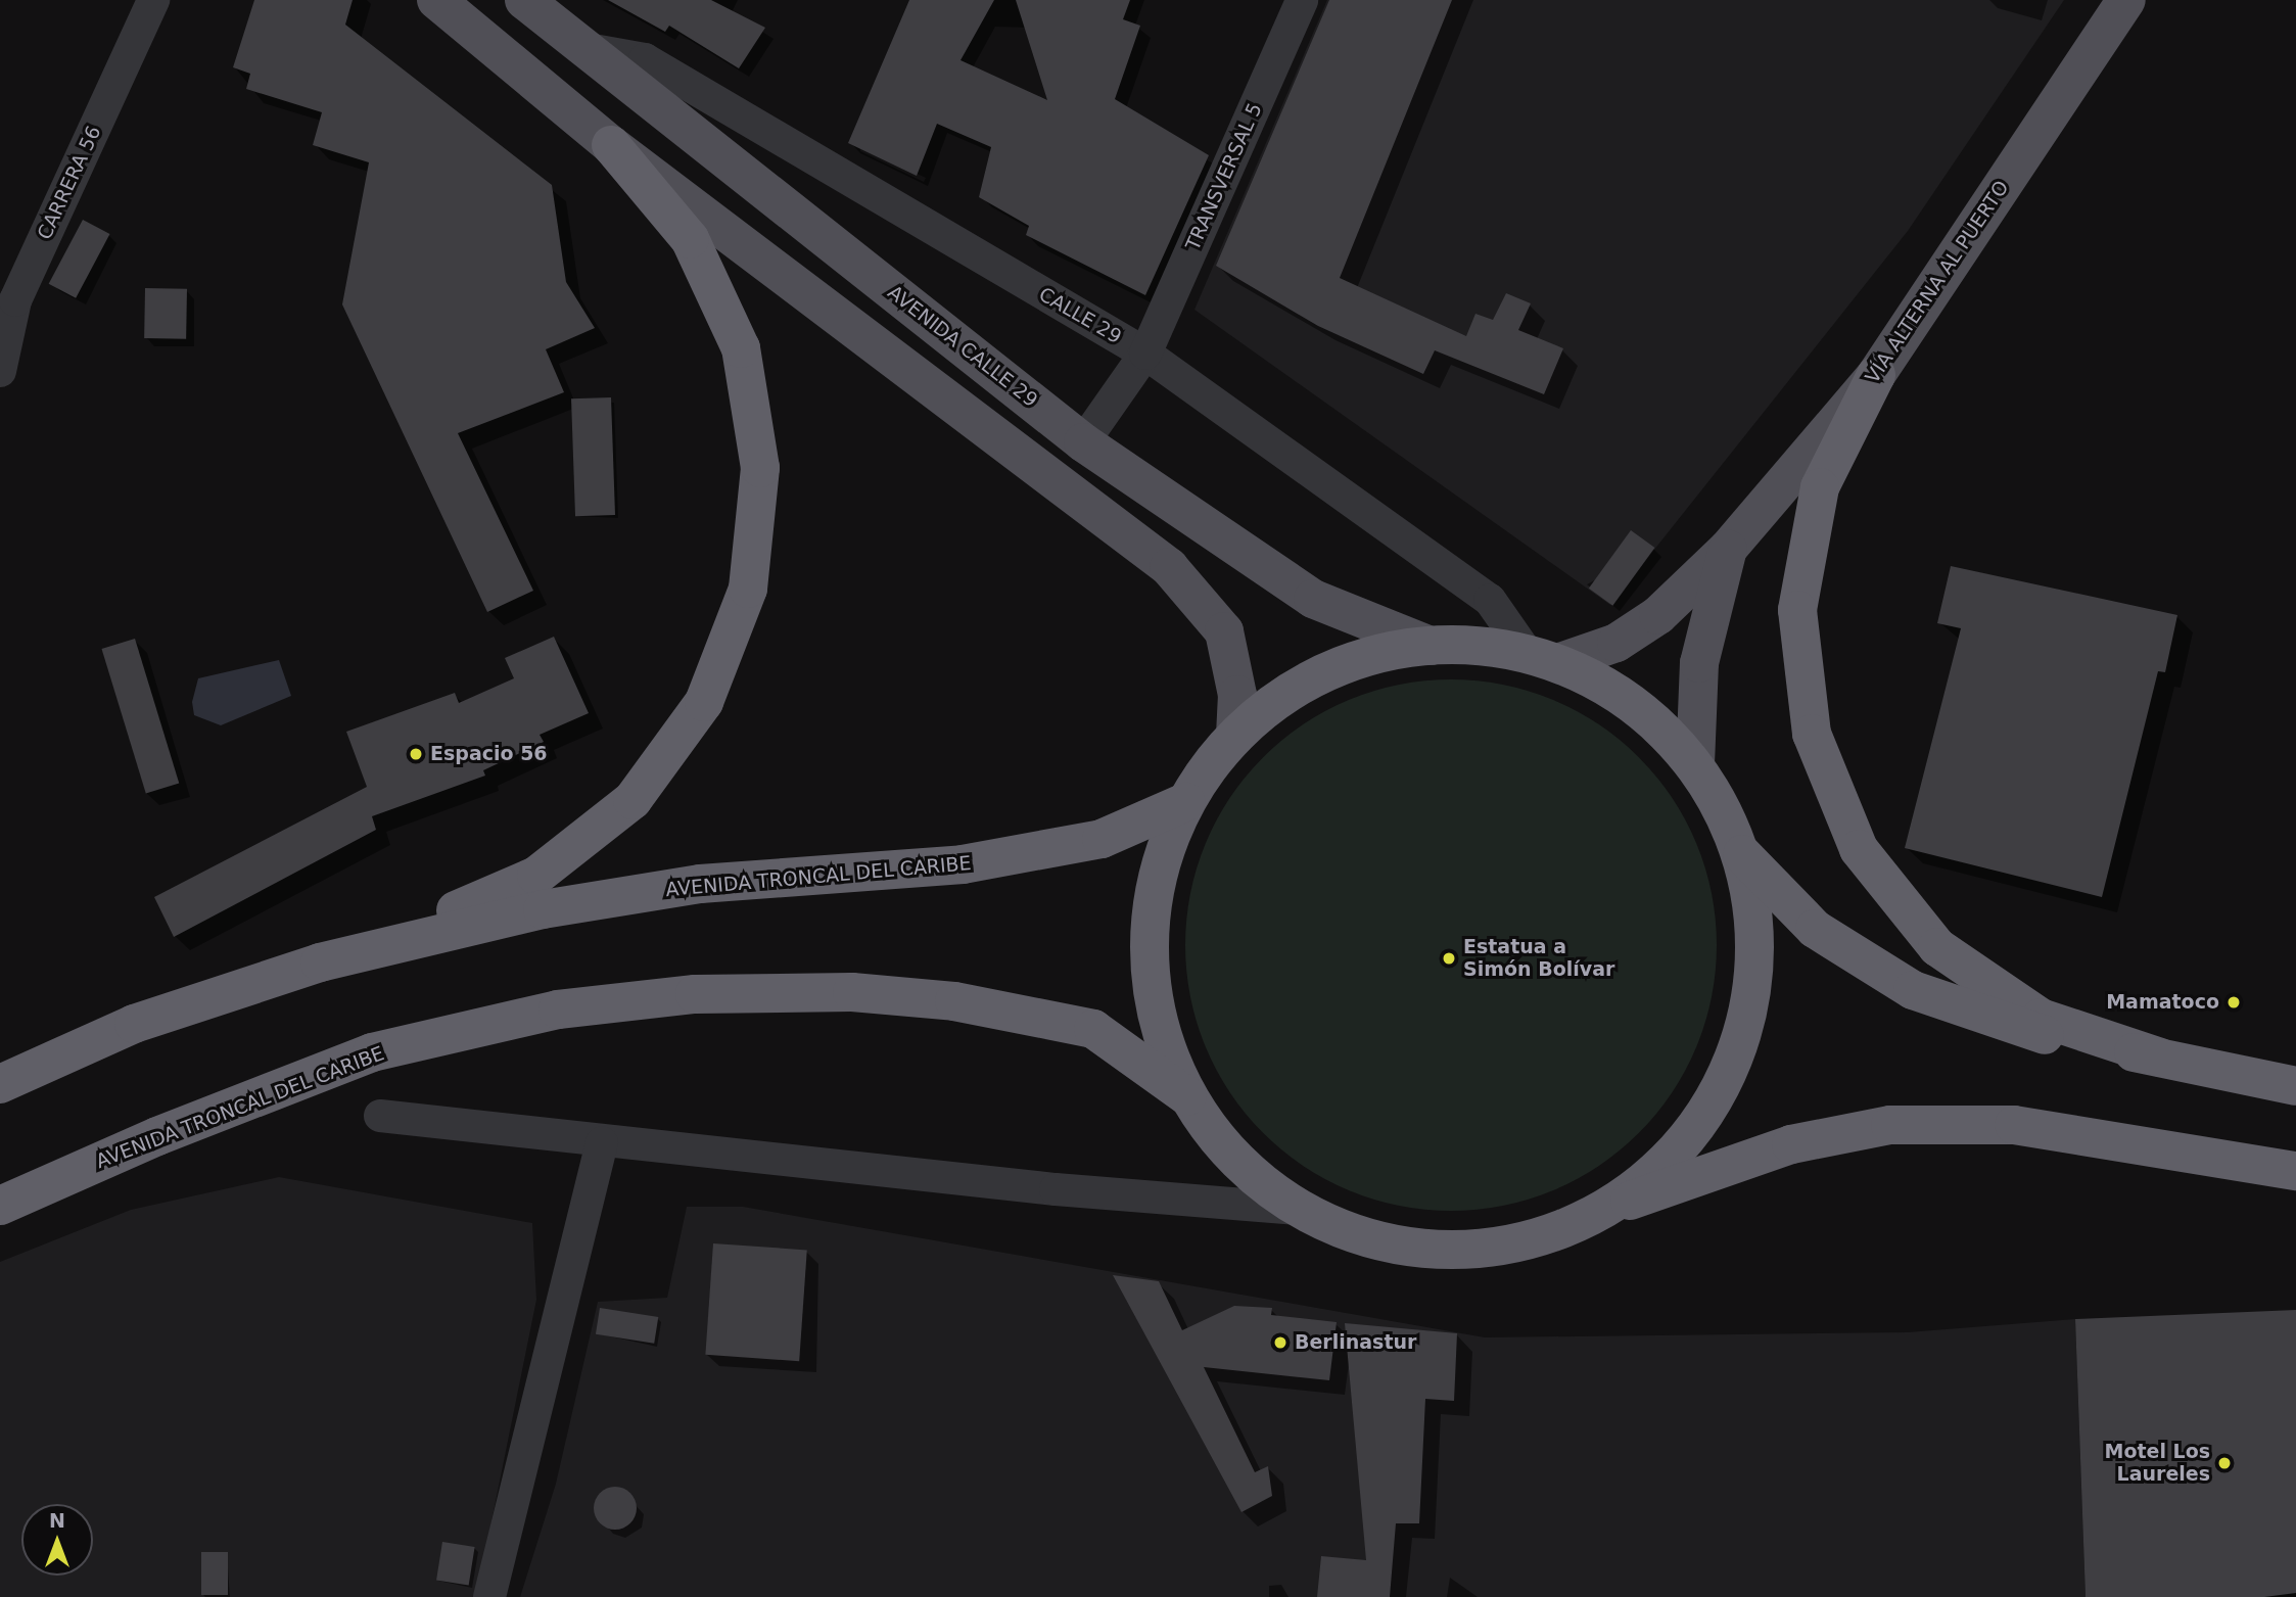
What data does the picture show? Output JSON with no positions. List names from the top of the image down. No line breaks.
{"streets":{"highway":["AVENIDA TRONCAL DEL CARIBE"],"main road":["VÍA ALTERNA AL PUERTO","AVENIDA CALLE 29"],"street":["TRANSVERSAL 5","CARRERA 56","CALLE 29"]},"crossings":[["TRANSVERSAL 5","CALLE 29"],["TRANSVERSAL 5","AVENIDA CALLE 29"],["VÍA ALTERNA AL PUERTO","CALLE 29"],["CALLE 29","AVENIDA CALLE 29"]],"places":["Espacio 56","Estatua a Simón Bolívar","Mamatoco","Berlinastur","Motel Los Laureles"],"north":"top"}
